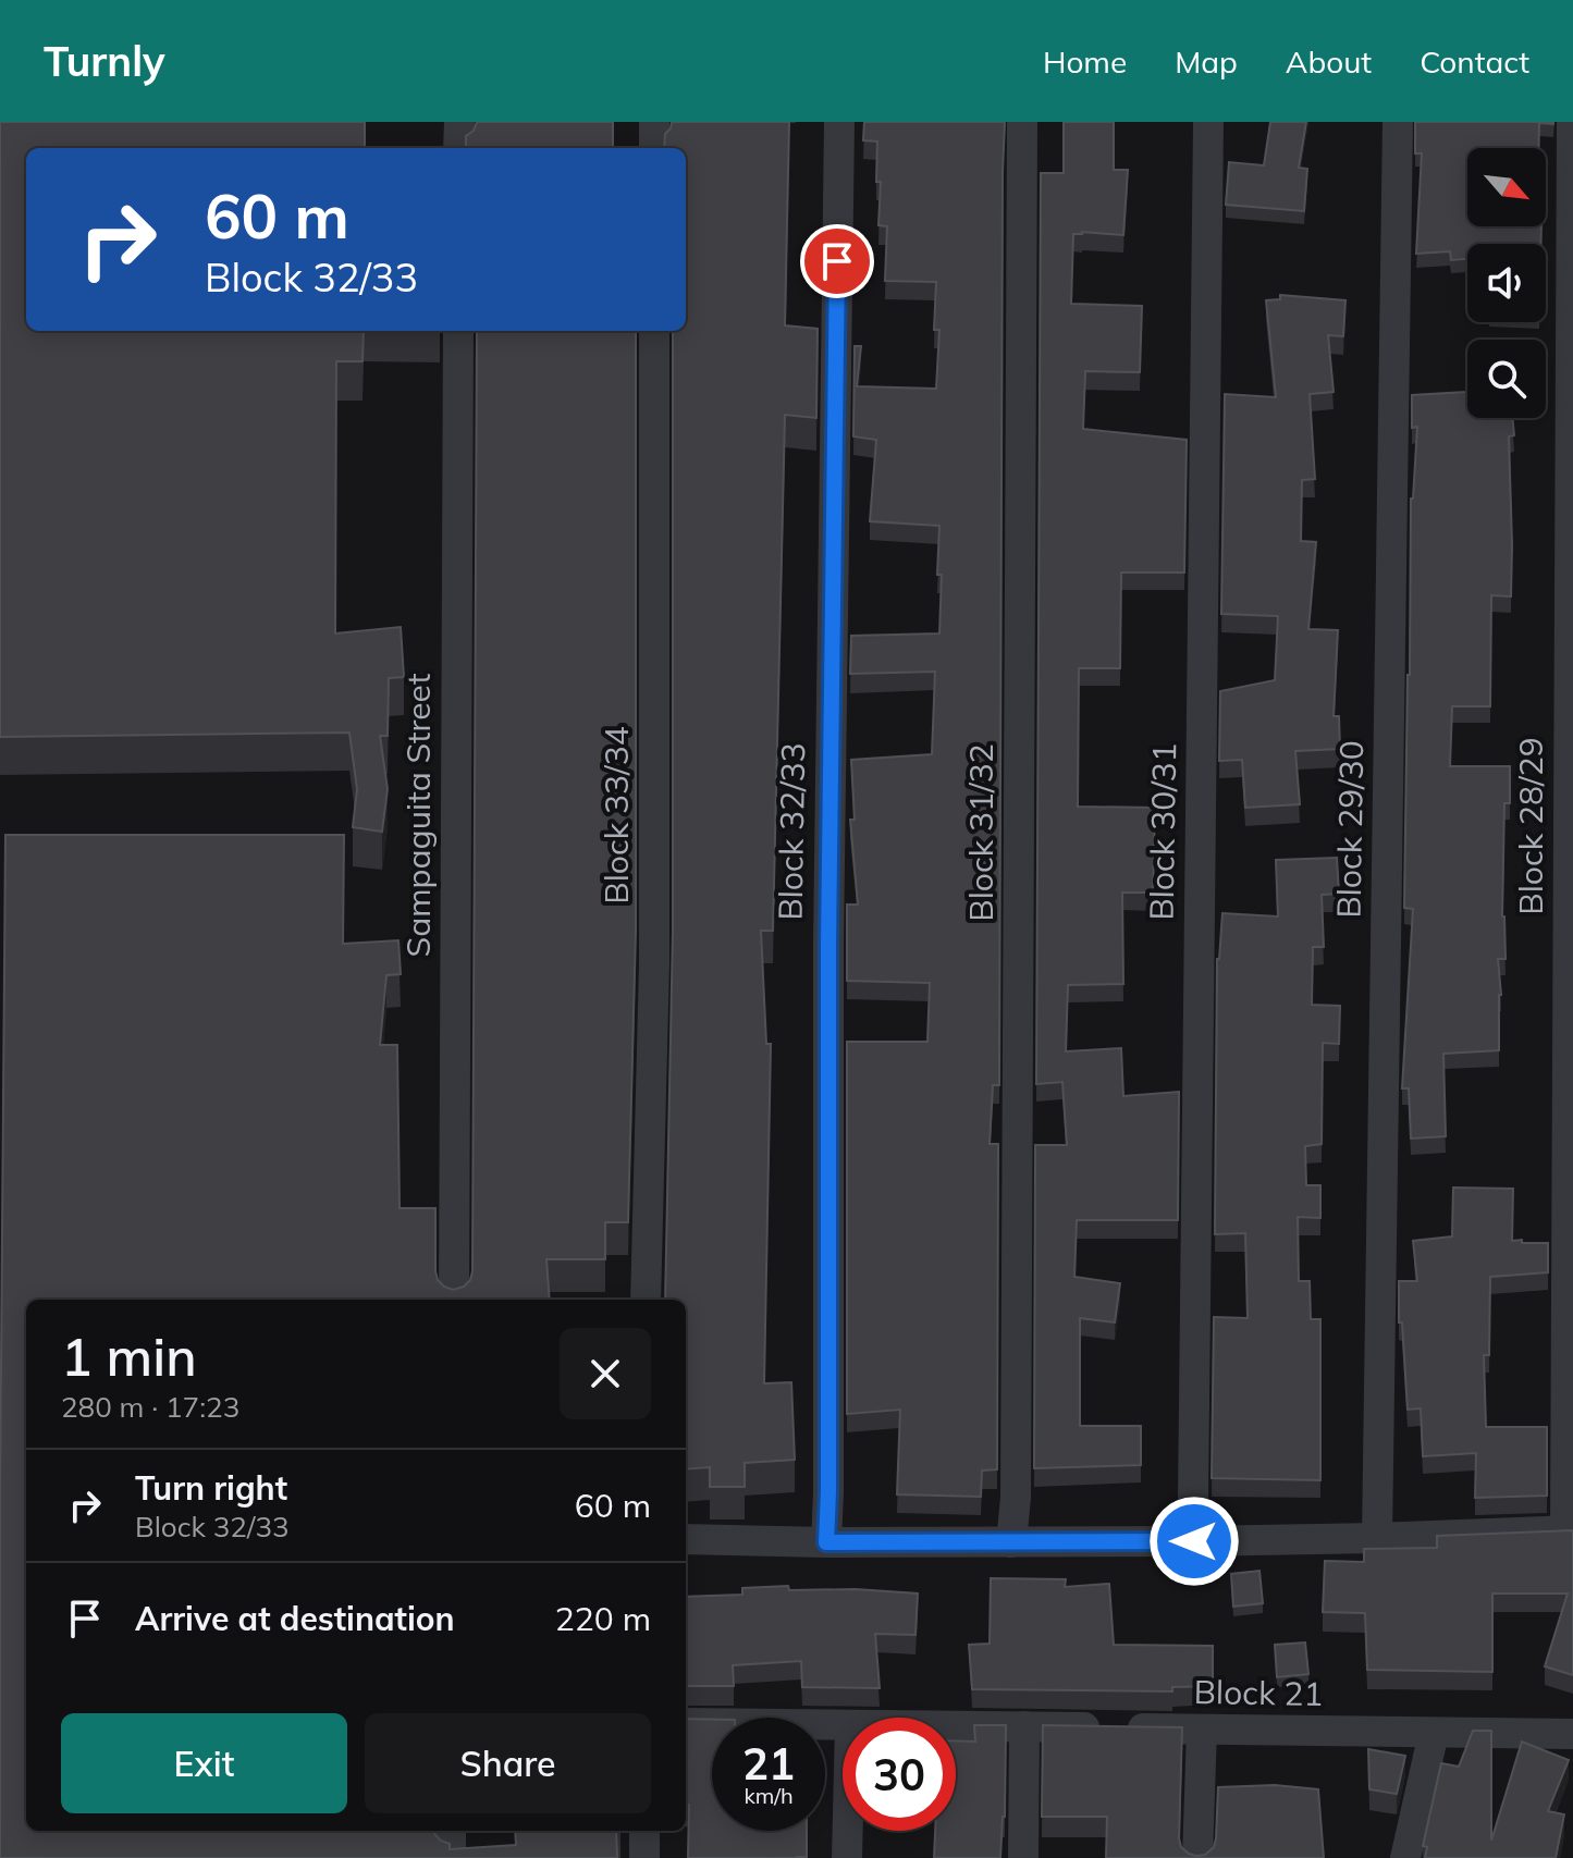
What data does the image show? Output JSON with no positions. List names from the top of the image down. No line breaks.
{"streets":{"street":["Sampaguita Street","Block 33/34","Block 28/29","Block 29/30","Block 32/33","Block 30/31","Block 31/32","Block 21"]},"north":"bottom right","page":{"header":"Turnly","nav":["Home","Map","About","Contact"],"turn":["60 m","Block 32/33"],"heading":["1 min","280 m · 17:23"],"list":[{"name":"Turn right","note":"Block 32/33","value":"60 m"},{"name":"Arrive at destination","value":"220 m"}],"buttons":["Exit","Share"],"speed":"21 km/h","limit":"30"}}
